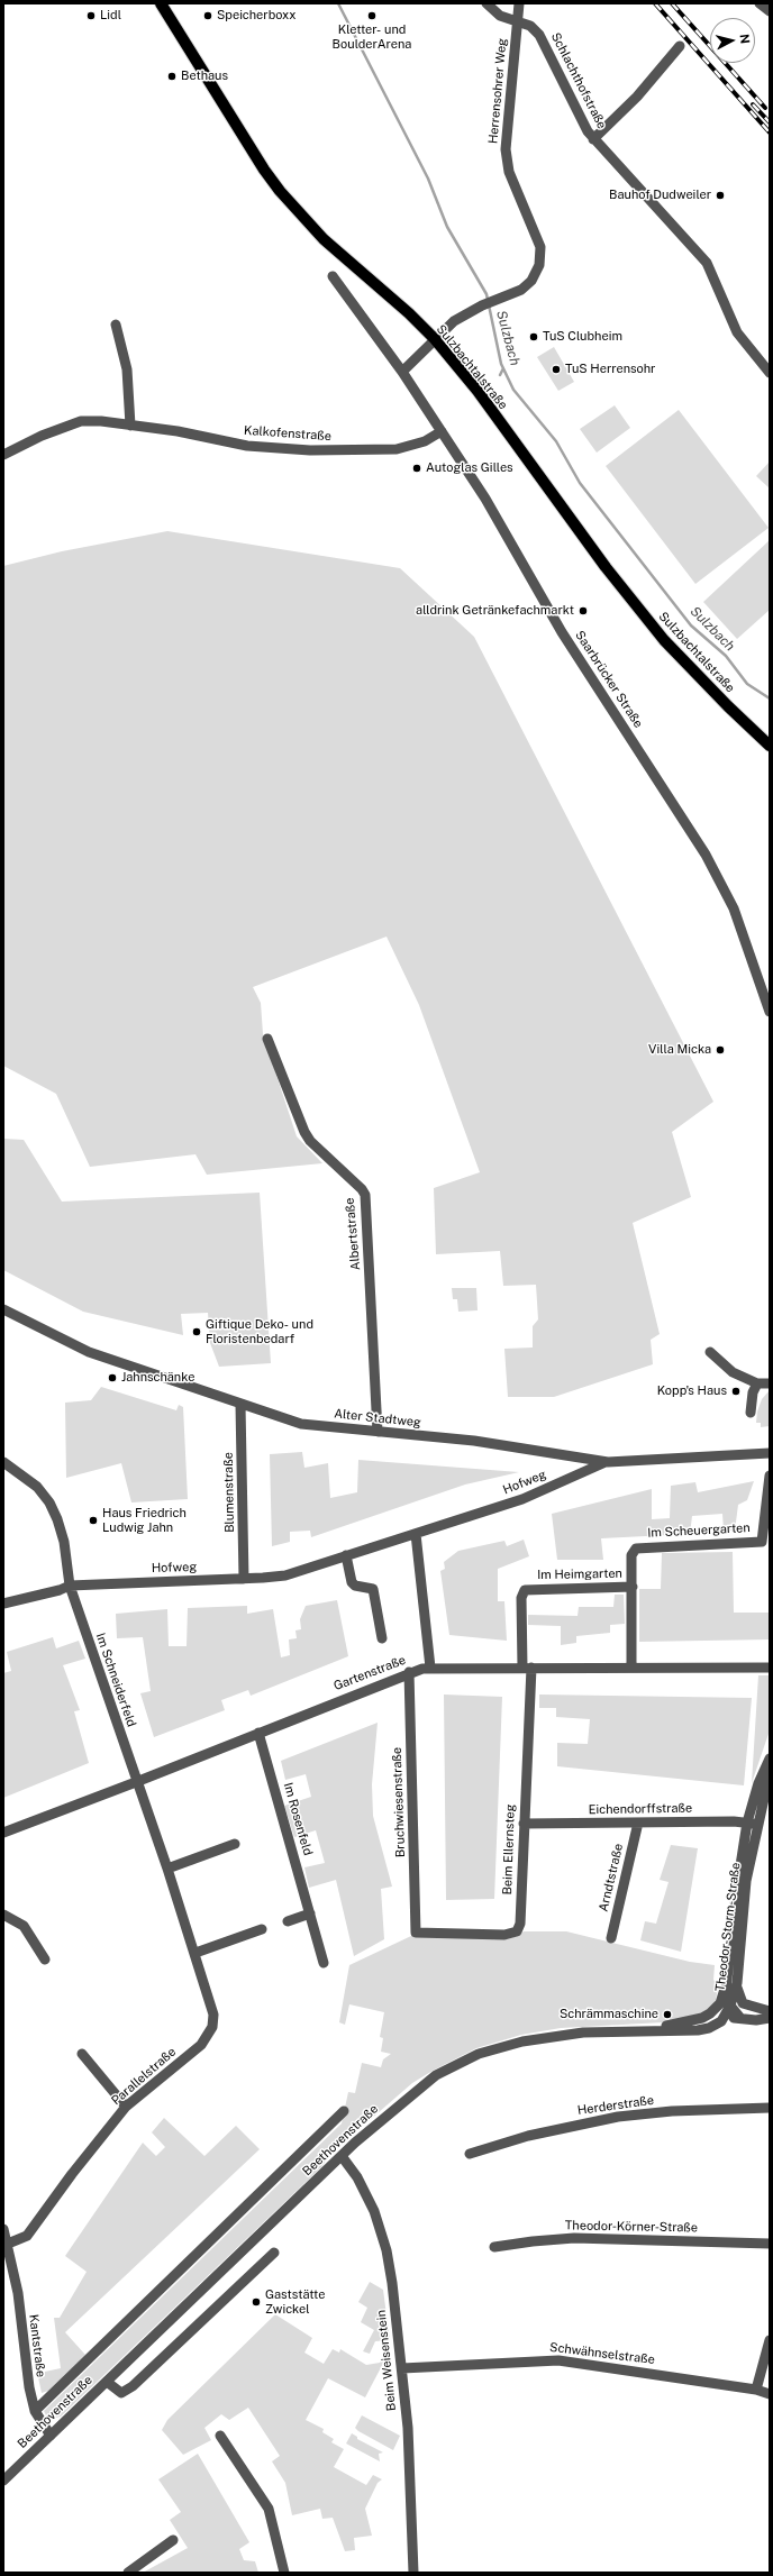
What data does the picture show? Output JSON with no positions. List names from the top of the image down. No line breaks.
{"streets":{"main road":["Sulzbachtalstraße"],"street":["Schlachthofstraße","Herrensohrer Weg","Kalkofenstraße","Saarbrücker Straße","Albertstraße","Alter Stadtweg","Hofweg","Blumenstraße","Im Scheuergarten","Im Heimgarten","Gartenstraße","Im Schneiderfeld","Bruchwiesenstraße","Eichendorffstraße","Im Rosenfeld","Beim Ellernsteg","Arndtstraße","Theodor-Storm-Straße","Parallelstraße","Herderstraße","Beethovenstraße","Theodor-Körner-Straße","Kantstraße","Schwähnselstraße","Beim Weisenstein"]},"crossings":[["Schlachthofstraße","Herrensohrer Weg"],["Herrensohrer Weg","Sulzbachtalstraße"],["Kalkofenstraße","Saarbrücker Straße"],["Albertstraße","Alter Stadtweg"],["Alter Stadtweg","Hofweg"],["Alter Stadtweg","Blumenstraße"],["Hofweg","Blumenstraße"],["Hofweg","Im Schneiderfeld"],["Im Scheuergarten","Im Heimgarten"],["Im Scheuergarten","Gartenstraße"],["Im Heimgarten","Gartenstraße"],["Im Heimgarten","Beim Ellernsteg"],["Gartenstraße","Im Schneiderfeld"],["Gartenstraße","Bruchwiesenstraße"],["Gartenstraße","Im Rosenfeld"],["Gartenstraße","Beim Ellernsteg"],["Gartenstraße","Parallelstraße"],["Im Schneiderfeld","Parallelstraße"],["Bruchwiesenstraße","Beim Ellernsteg"],["Eichendorffstraße","Beim Ellernsteg"],["Eichendorffstraße","Arndtstraße"],["Eichendorffstraße","Theodor-Storm-Straße"],["Theodor-Storm-Straße","Beethovenstraße"],["Parallelstraße","Kantstraße"],["Beethovenstraße","Kantstraße"],["Beethovenstraße","Beim Weisenstein"],["Schwähnselstraße","Beim Weisenstein"]],"water":["Sulzbach"],"places":["Lidl","Speicherboxx","Kletter- und BoulderArena","Bethaus","Bauhof Dudweiler","TuS Clubheim","TuS Herrensohr","Autoglas Gilles","alldrink Getränkefachmarkt","Villa Micka","Giftique Deko- und Floristenbedarf","Jahnschänke","Kopp's Haus","Haus Friedrich Ludwig Jahn","Schrämmaschine","Gaststätte Zwickel"],"north":"right"}
